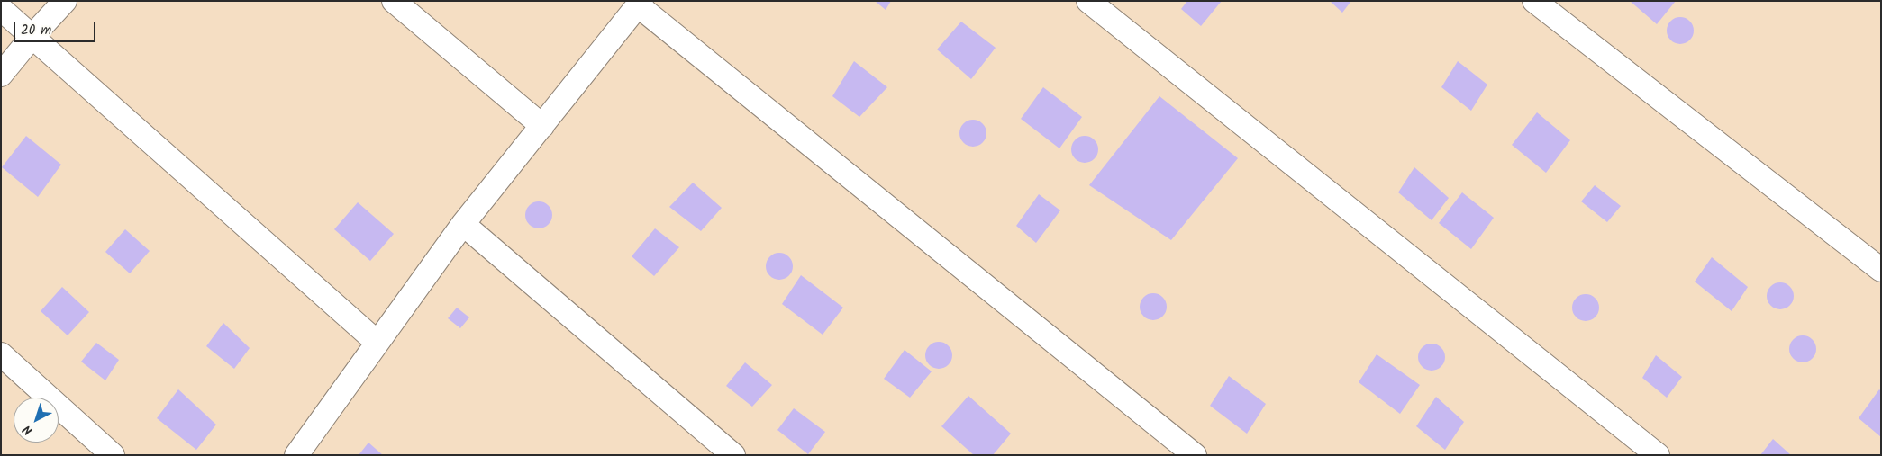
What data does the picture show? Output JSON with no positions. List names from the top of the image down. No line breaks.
{"scale_bar":"20 m","north":"bottom left"}
